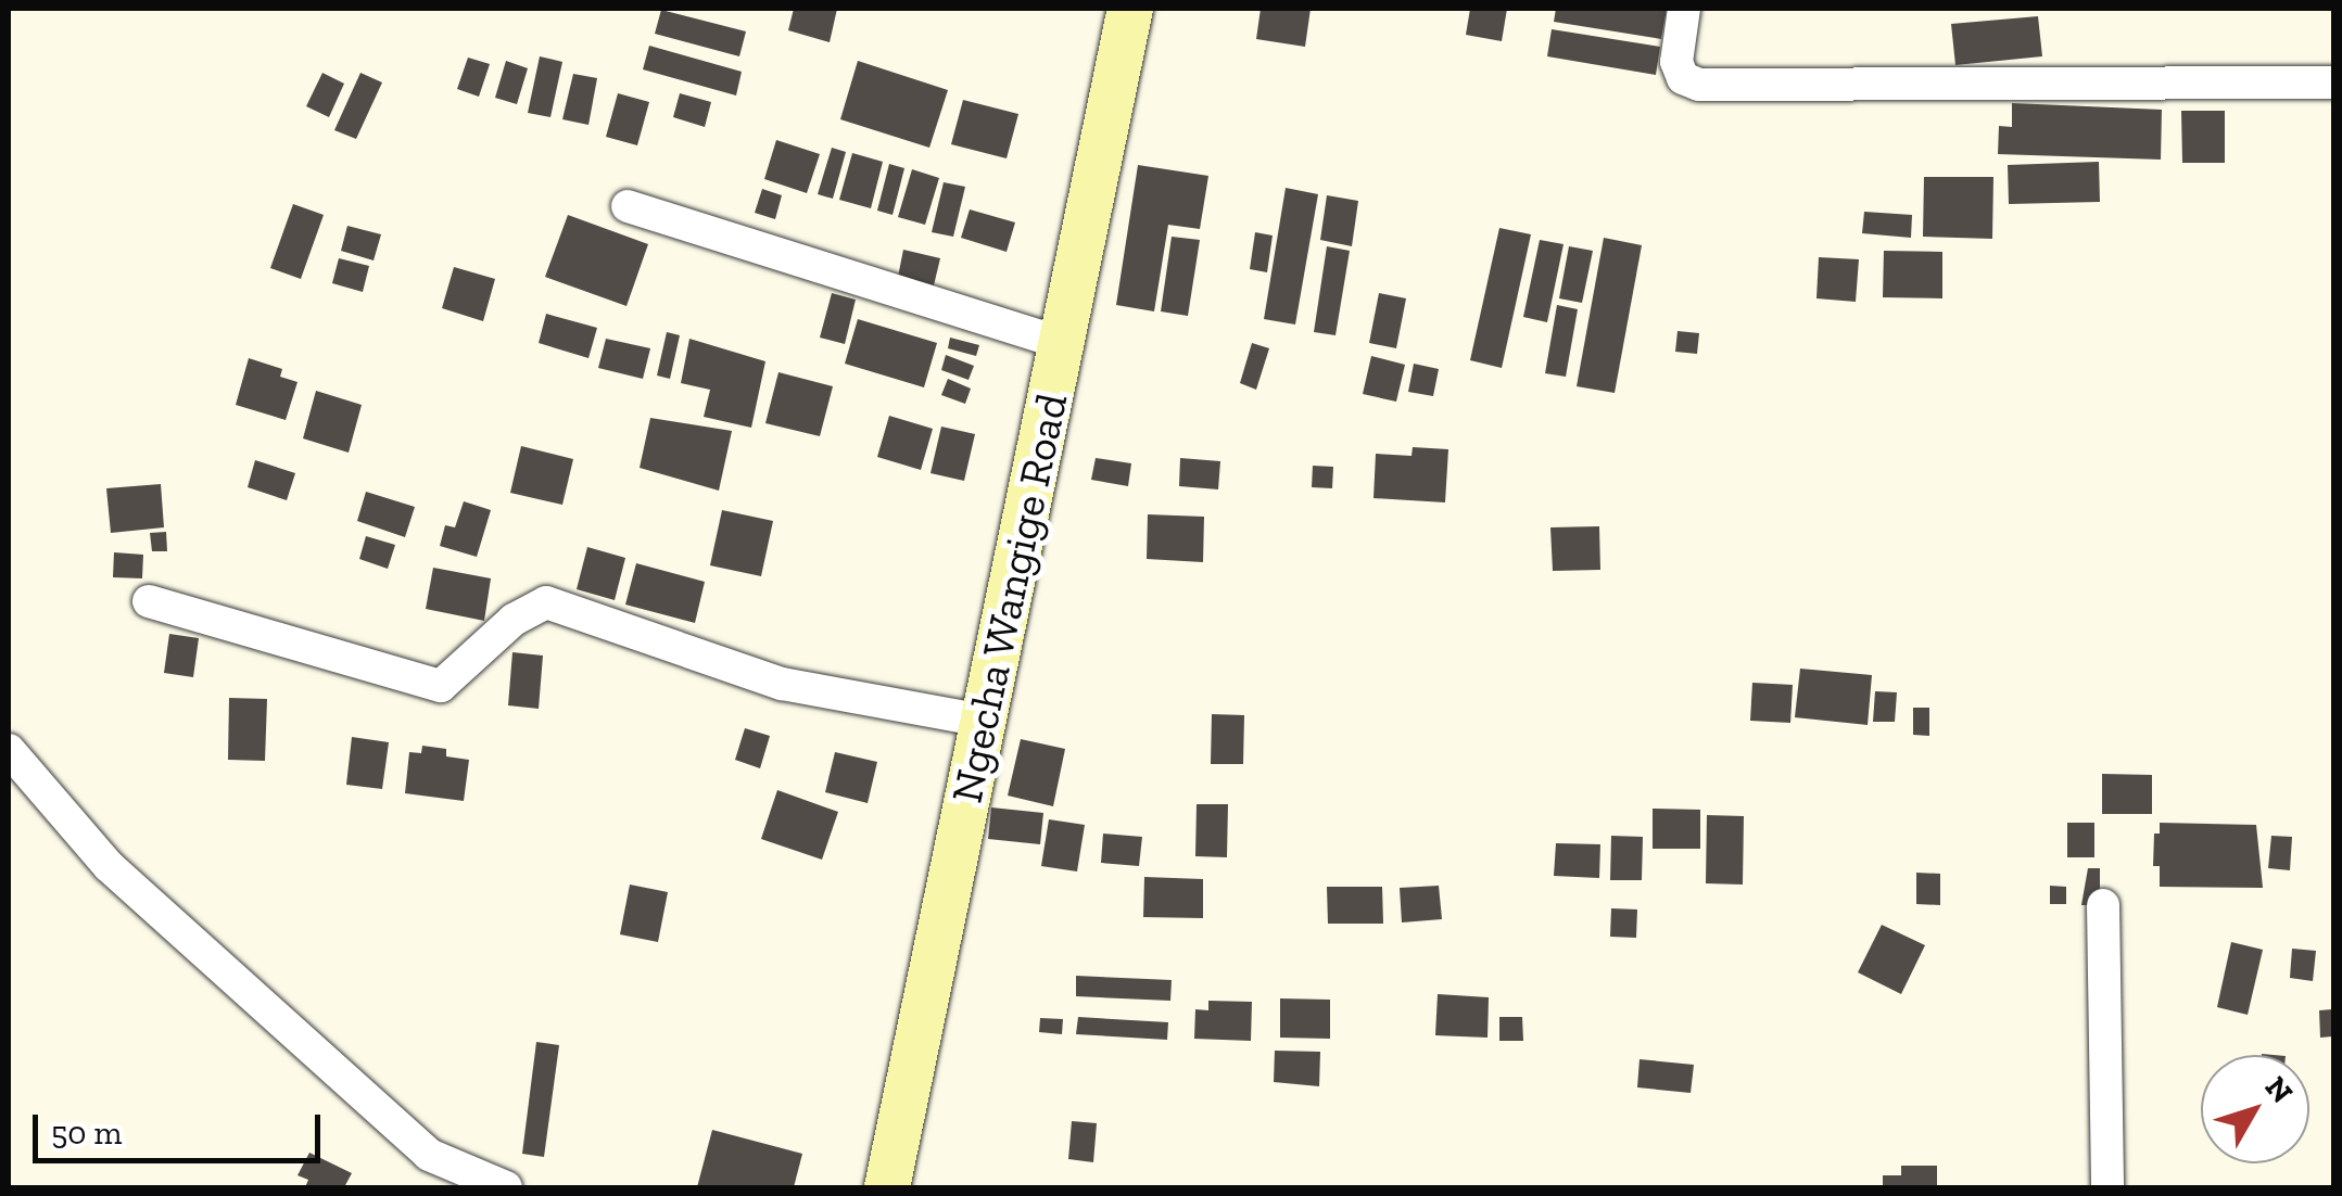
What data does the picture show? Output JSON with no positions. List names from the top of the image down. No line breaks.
{"streets":{"street":["Ngecha Wangige Road"]},"scale_bar":"50 m","north":"top right"}
